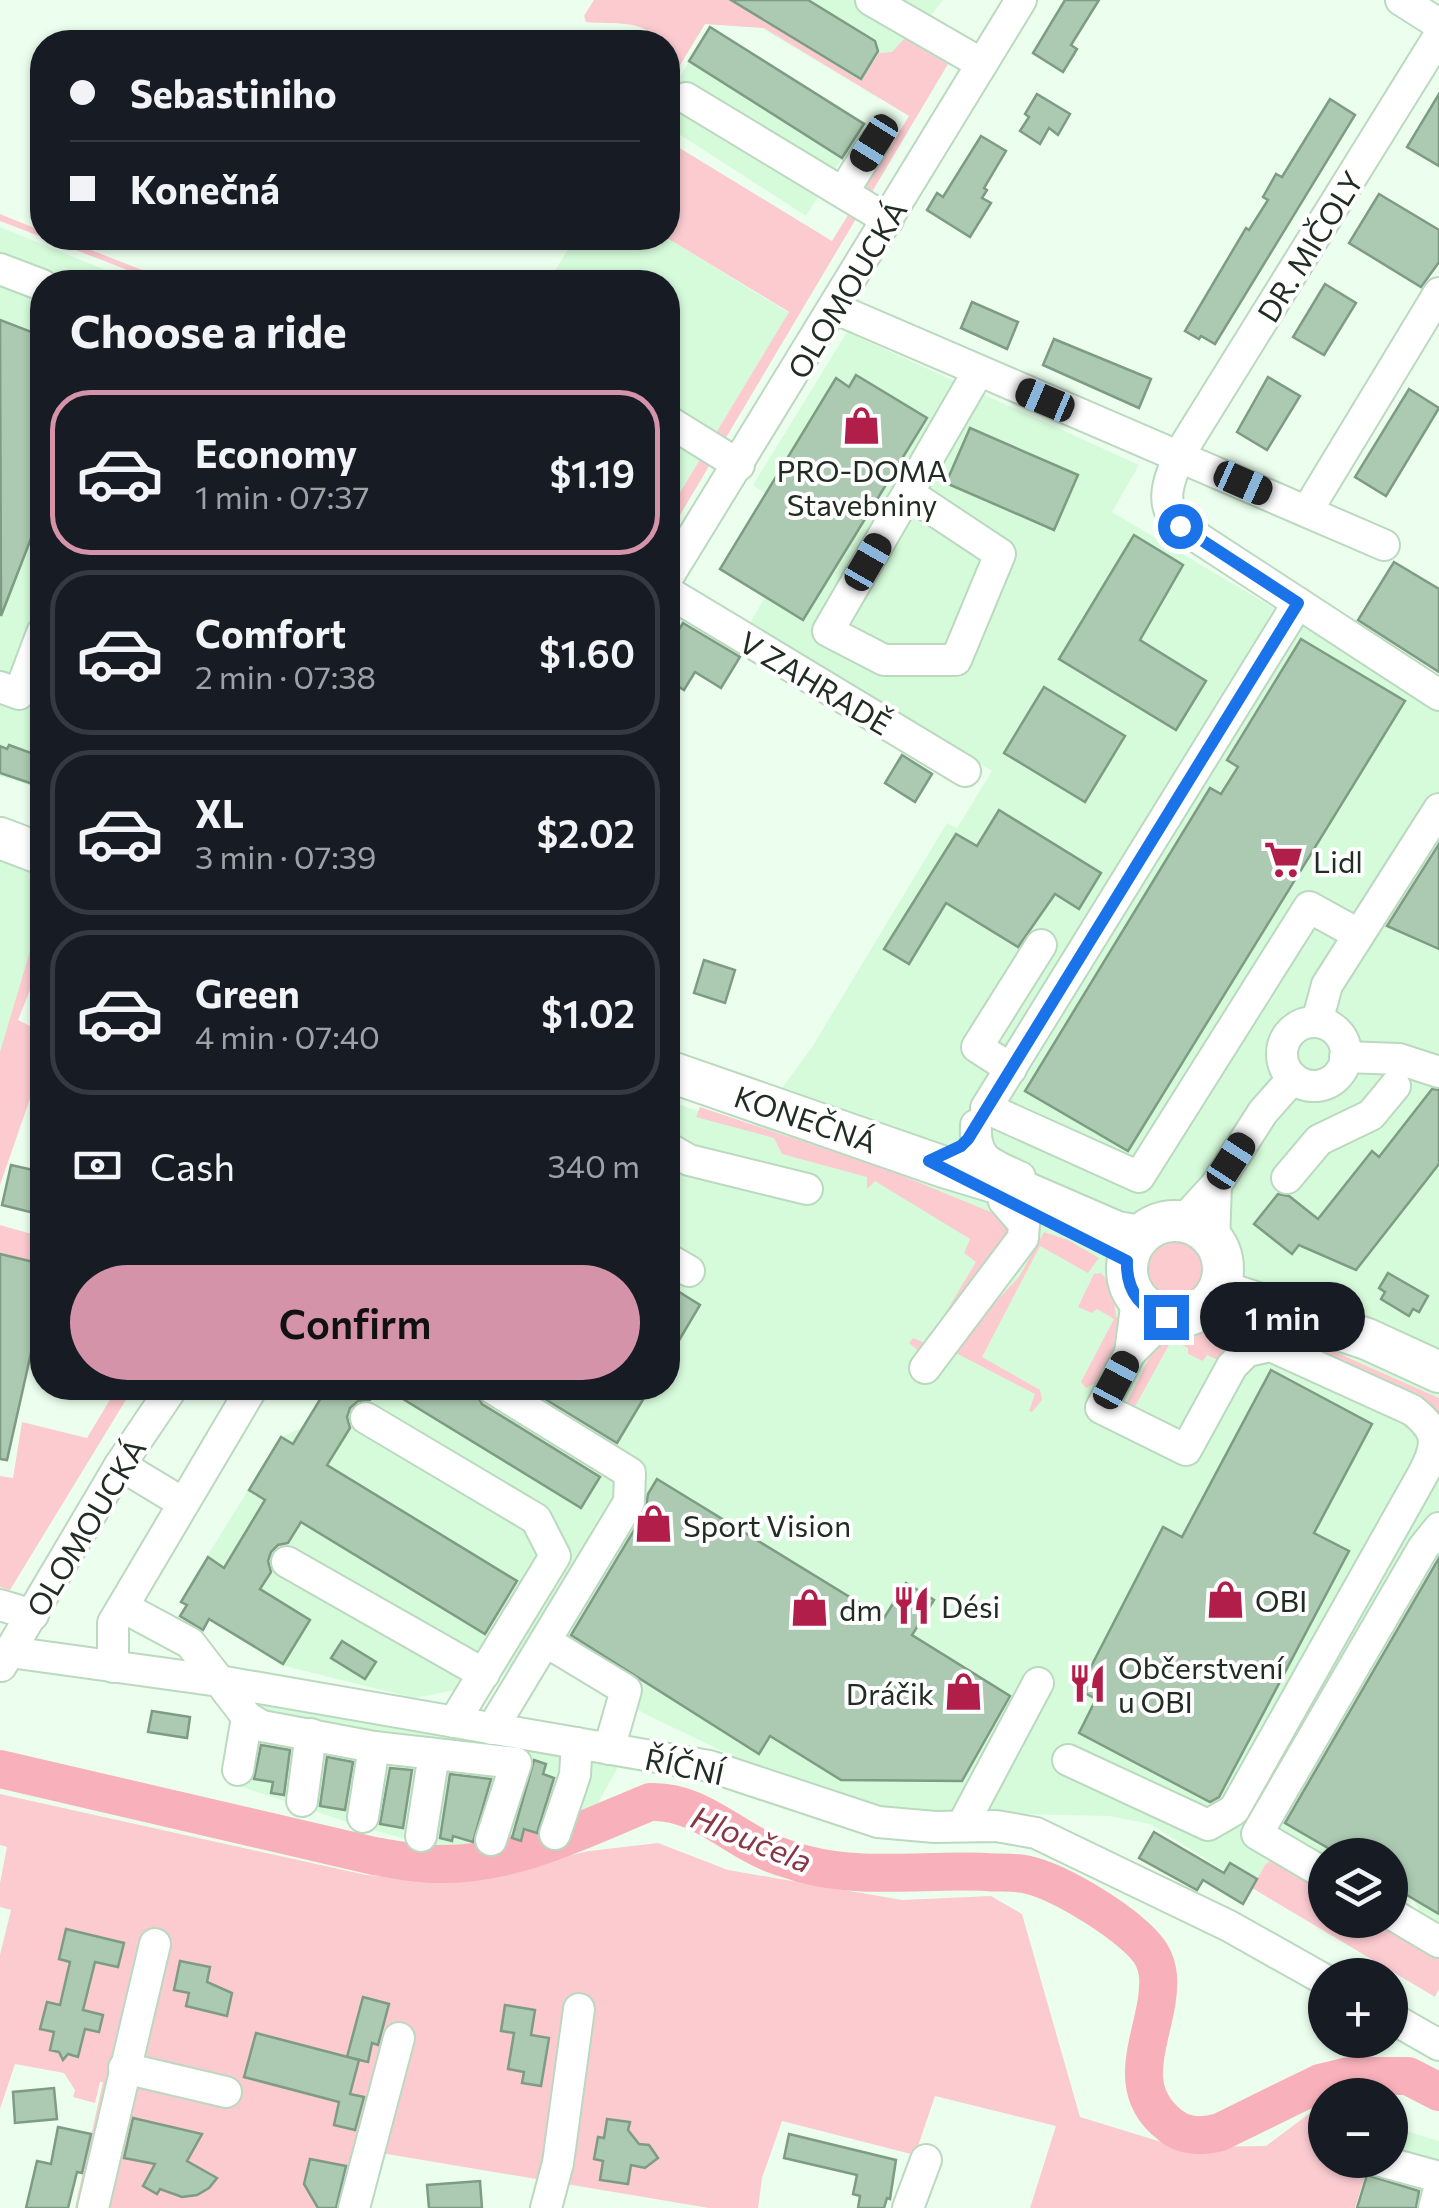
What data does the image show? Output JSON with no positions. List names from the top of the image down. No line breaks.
{"streets":{"main road":["KONEČNÁ"],"street":["DR. MIČOLY","OLOMOUCKÁ","V ZAHRADĚ","ŘÍČNÍ"]},"crossings":[["OLOMOUCKÁ","ŘÍČNÍ"]],"water":["Hloučela"],"places":{"shop":["PRO-DOMA Stavebniny","Sport Vision","OBI","dm","Dráčik"],"supermarket":["Lidl"],"restaurant":["Dési","Občerstvení u OBI"]},"page":{"banner":["Sebastiniho","Konečná"],"heading":"Choose a ride","list":[{"name":"Economy","note":"1 min · 07:37","value":"$1.19"},{"name":"Comfort","note":"2 min · 07:38","value":"$1.60"},{"name":"XL","note":"3 min · 07:39","value":"$2.02"},{"name":"Green","note":"4 min · 07:40","value":"$1.02"}],"pay":["Cash","340 m"],"buttons":"Confirm","bubble":"1 min","map_buttons":["+","−"]}}
